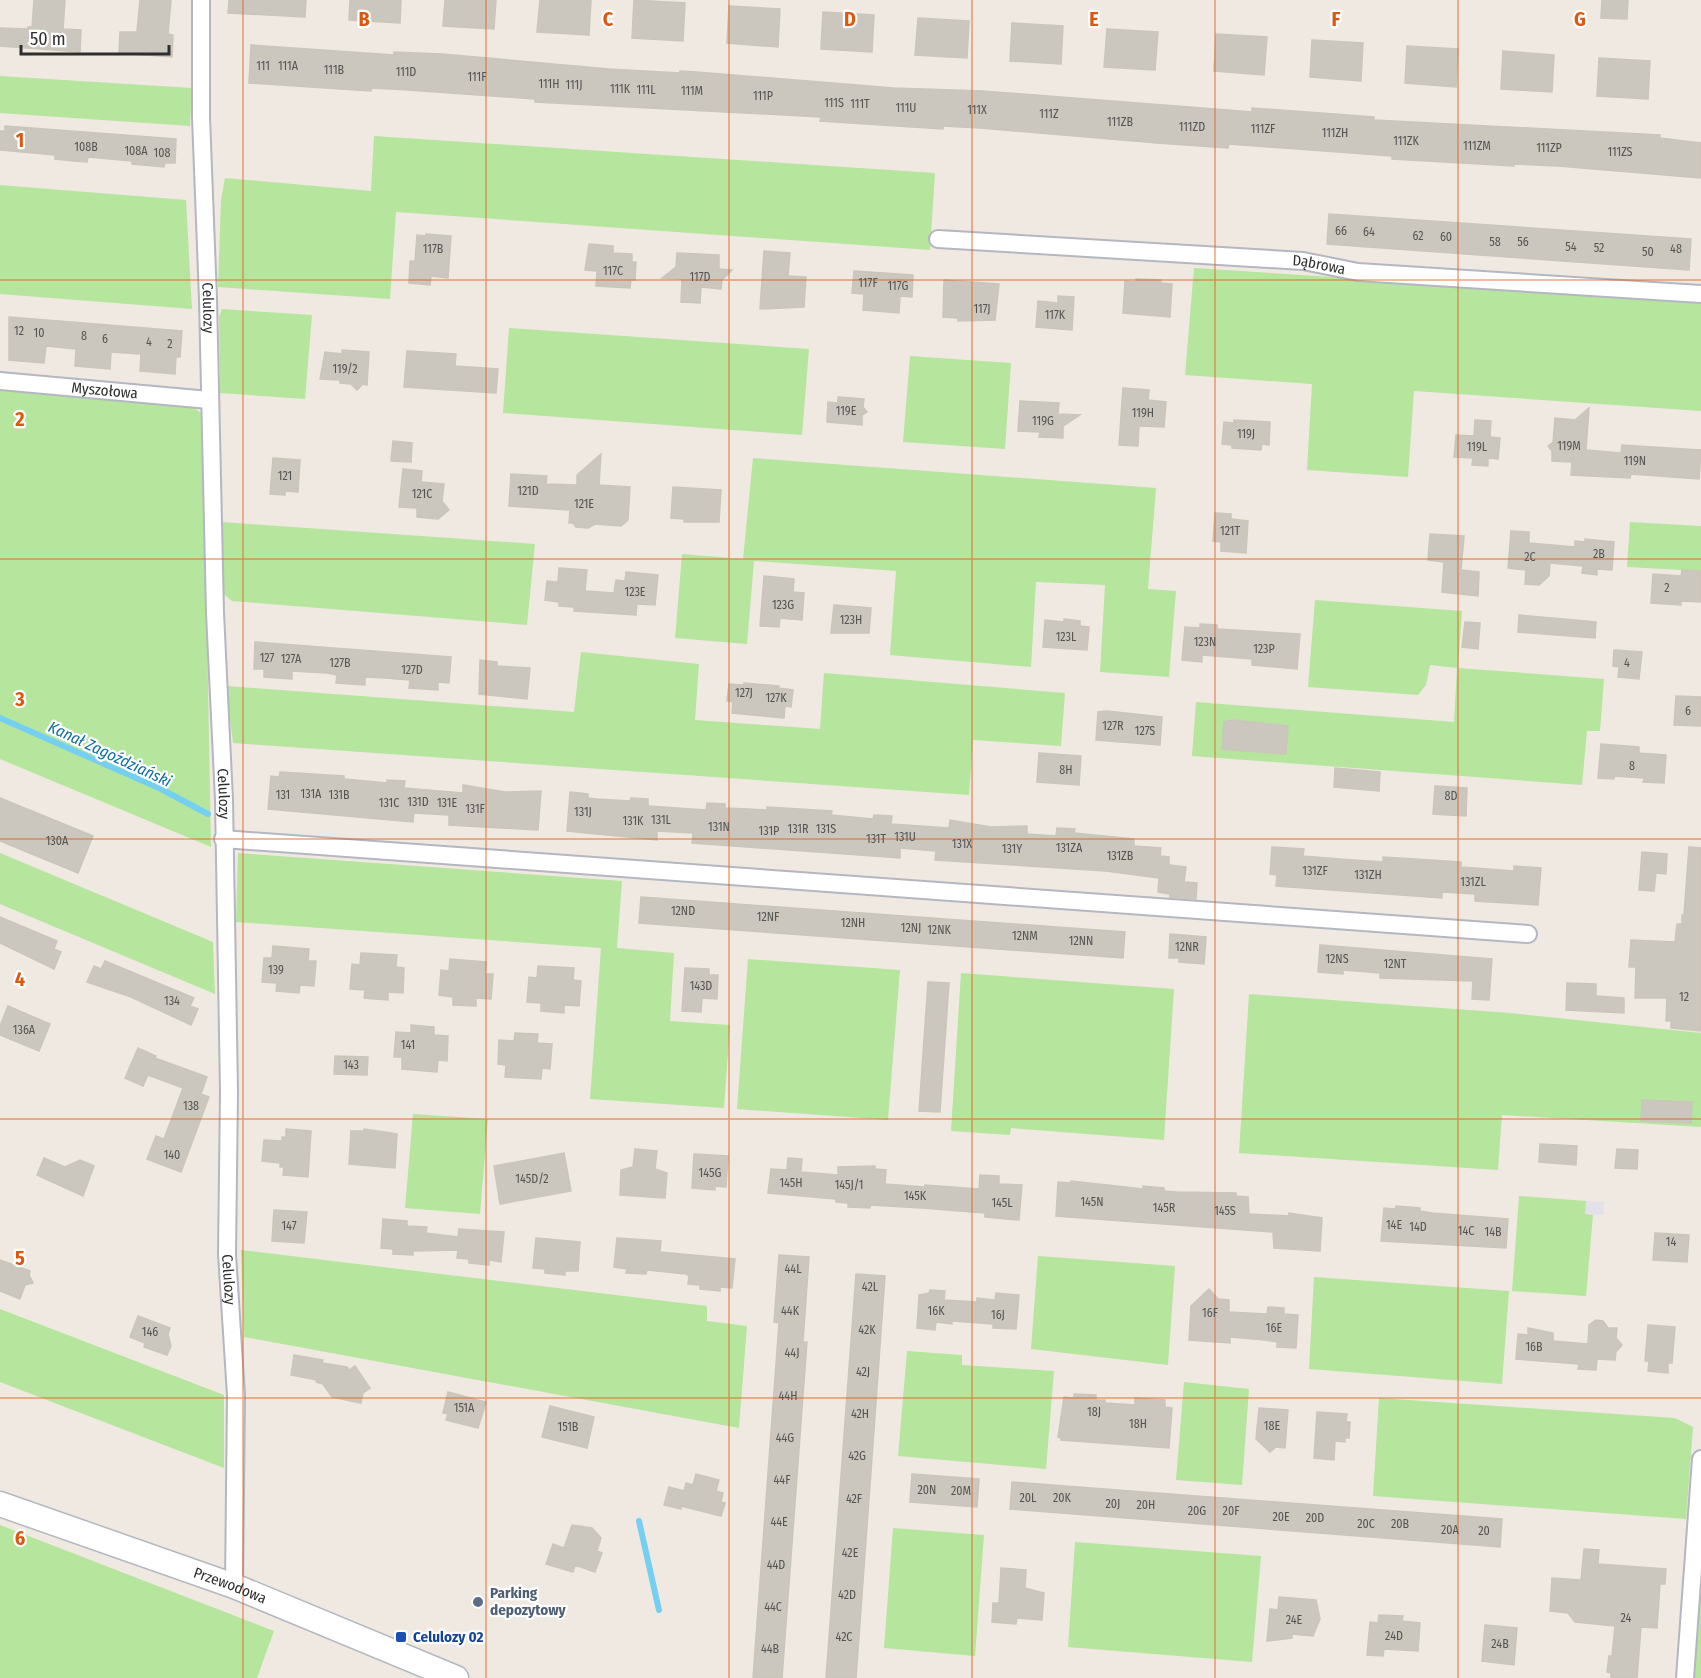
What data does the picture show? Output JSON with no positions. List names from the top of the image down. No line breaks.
{"streets":{"street":["Dąbrowa","Celulozy","Myszołowa","Przewodowa"]},"crossings":[["Celulozy","Myszołowa"],["Celulozy","Przewodowa"]],"water":["Kanał Zagoździański"],"places":{"other":["Parking depozytowy"],"transit":["Celulozy 02"]},"house_numbers":["111","111A","111B","111D","111F","111H","111J","111K","111L","111M","111P","111S","111T","111U","111X","111Z","111ZB","111ZD","111ZF","111ZH","111ZK","111ZM","108B","111ZP","108A","111ZS","108","66","64","62","60","58","56","54","52","117B","48","50","117C","117D","117F","117G","117J","117K","12","10","8","6","4","2","119/2","119E","119H","119G","119J","119M","119L","119N","121","121D","121C","121E","121T","2B","2C","2","123E","123G","123H","123L","123N","123P","127","127A","127B","4","127D","127J","127K","6","127R","127S","8","8H","131A","131","131B","8D","131D","131C","131E","131F","131J","131L","131K","131N","131R","131S","131P","131U","131T","130A","131X","131ZA","131Y","131ZB","131ZF","131ZH","131ZL","12ND","12NF","12NH","12NJ","12NK","12NM","12NN","12NR","12NS","12NT","139","143D","12","134","136A","141","143","138","140","145G","145D/2","145H","145J/1","145K","145N","145L","145R","145S","14E","147","14D","14C","14B","14","44L","42L","44K","16K","16F","16J","16E","42K","146","16B","44J","42J","44H","151A","18J","42H","18H","18E","151B","44G","42G","44F","20N","20M","20L","20K","42F","20J","20H","20G","20F","20E","20D","44E","20C","20B","20A","20","42E","44D","42D","44C","24","24E","24D","42C","24B","44B"],"scale_bar":"50 m","grid":{"columns":["B","C","D","E","F","G"],"rows":["1","2","3","4","5","6"]}}
